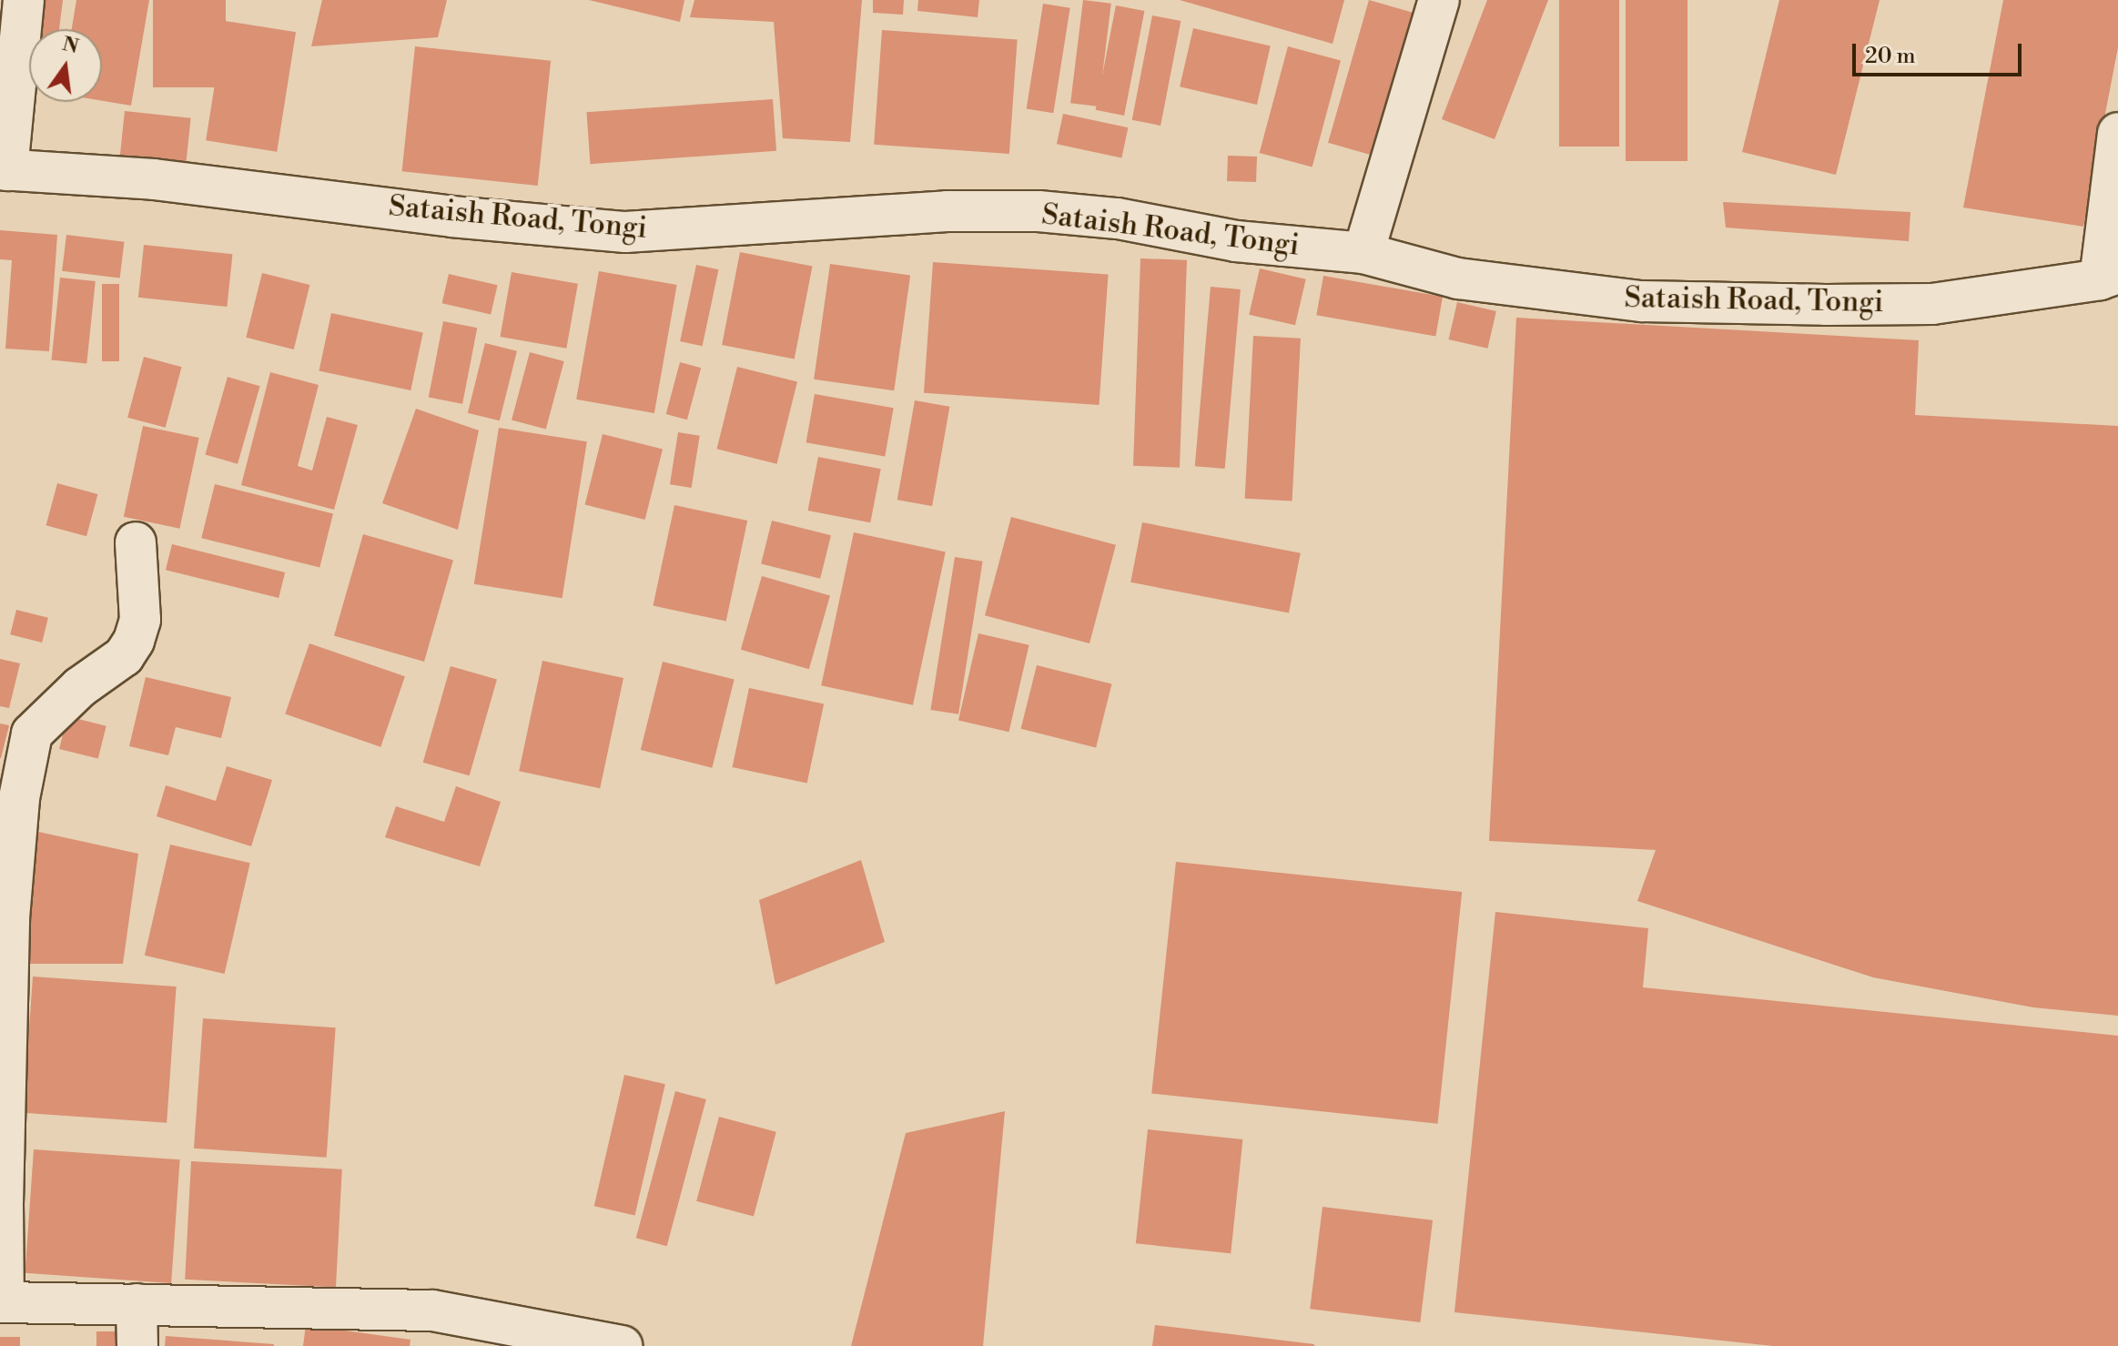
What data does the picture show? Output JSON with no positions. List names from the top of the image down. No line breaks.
{"streets":{"street":["Sataish Road, Tongi"]},"scale_bar":"20 m","north":"top"}
